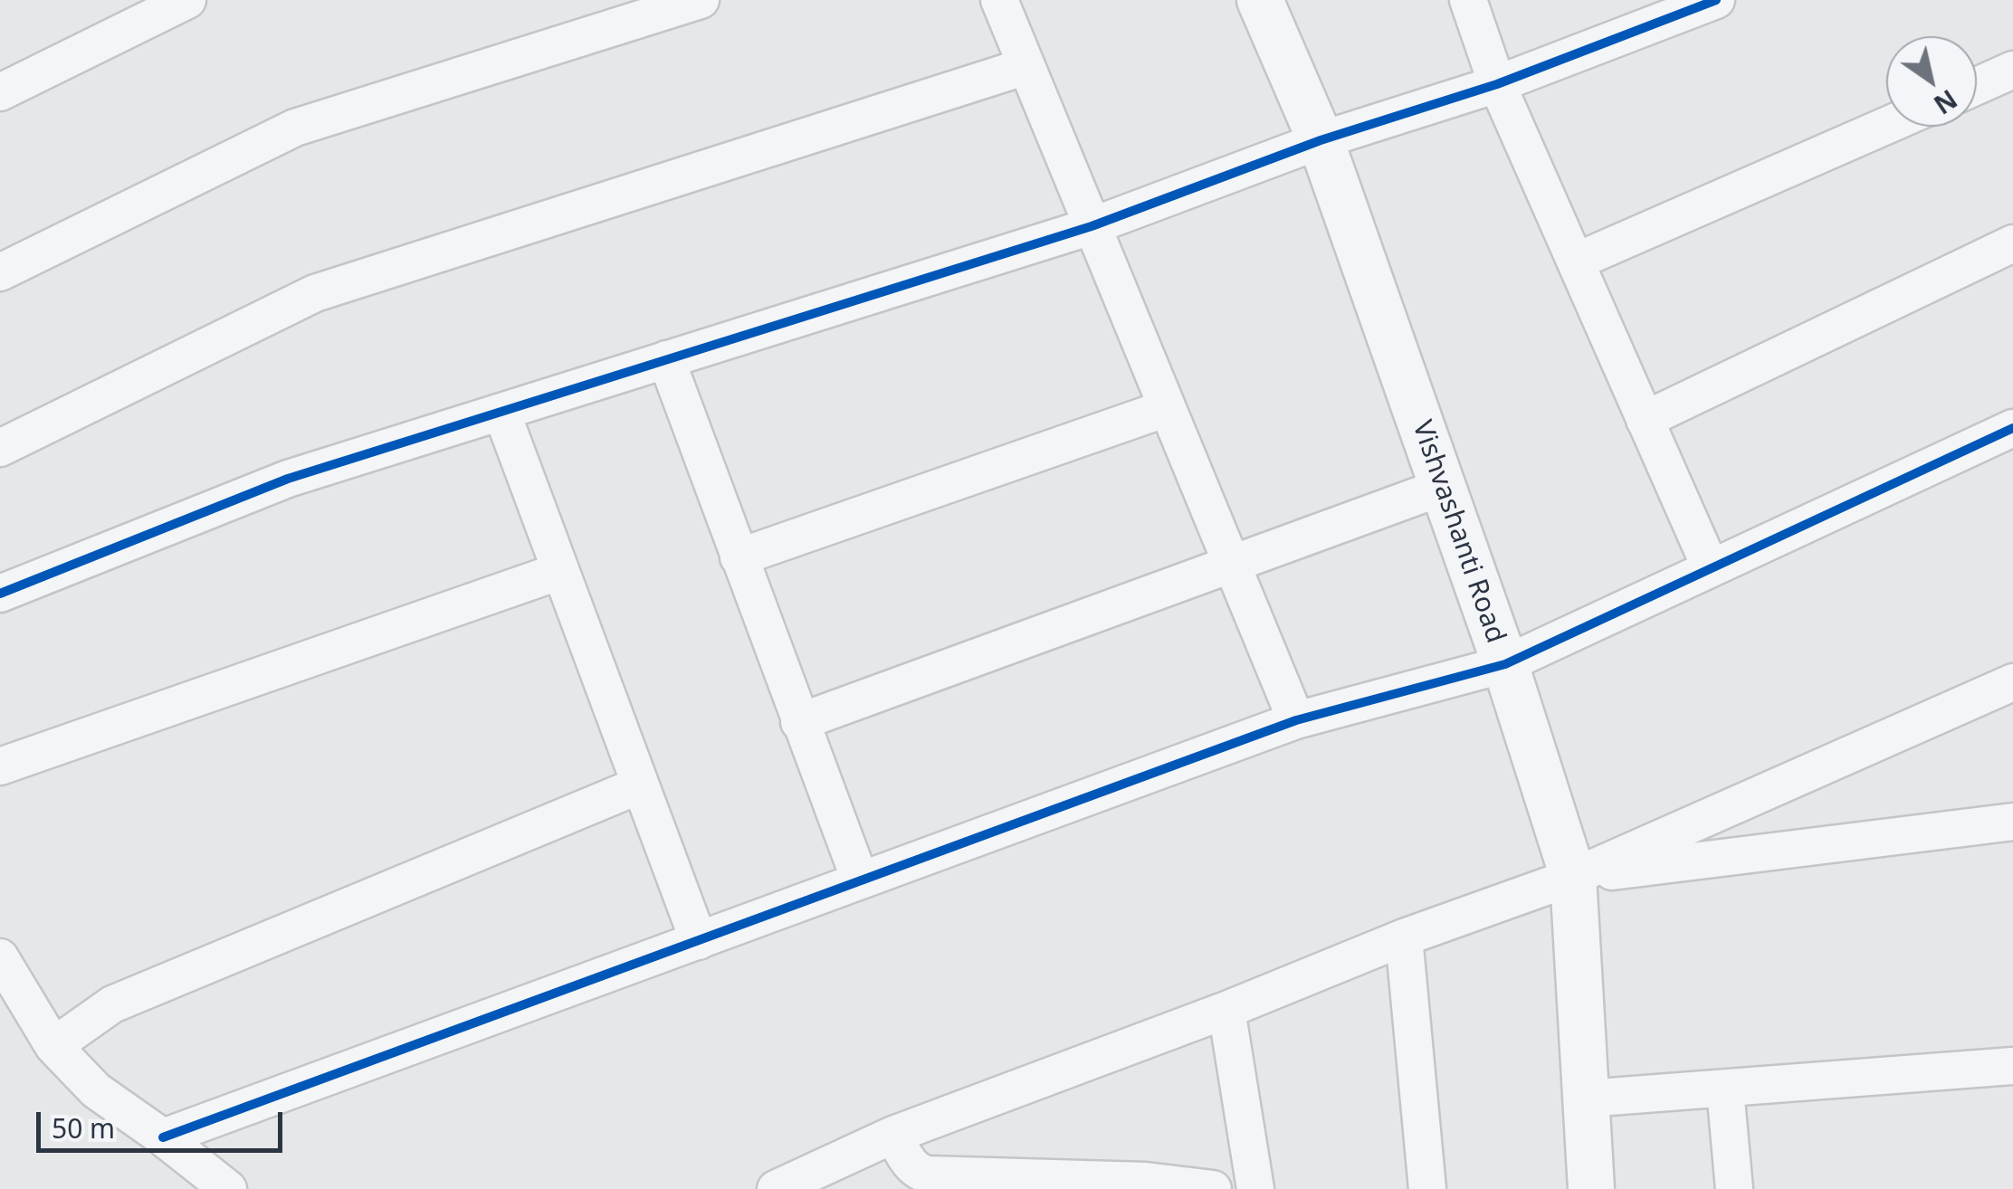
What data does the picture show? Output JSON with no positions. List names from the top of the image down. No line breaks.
{"streets":{"street":["Vishvashanti Road"]},"scale_bar":"50 m","north":"bottom right"}
